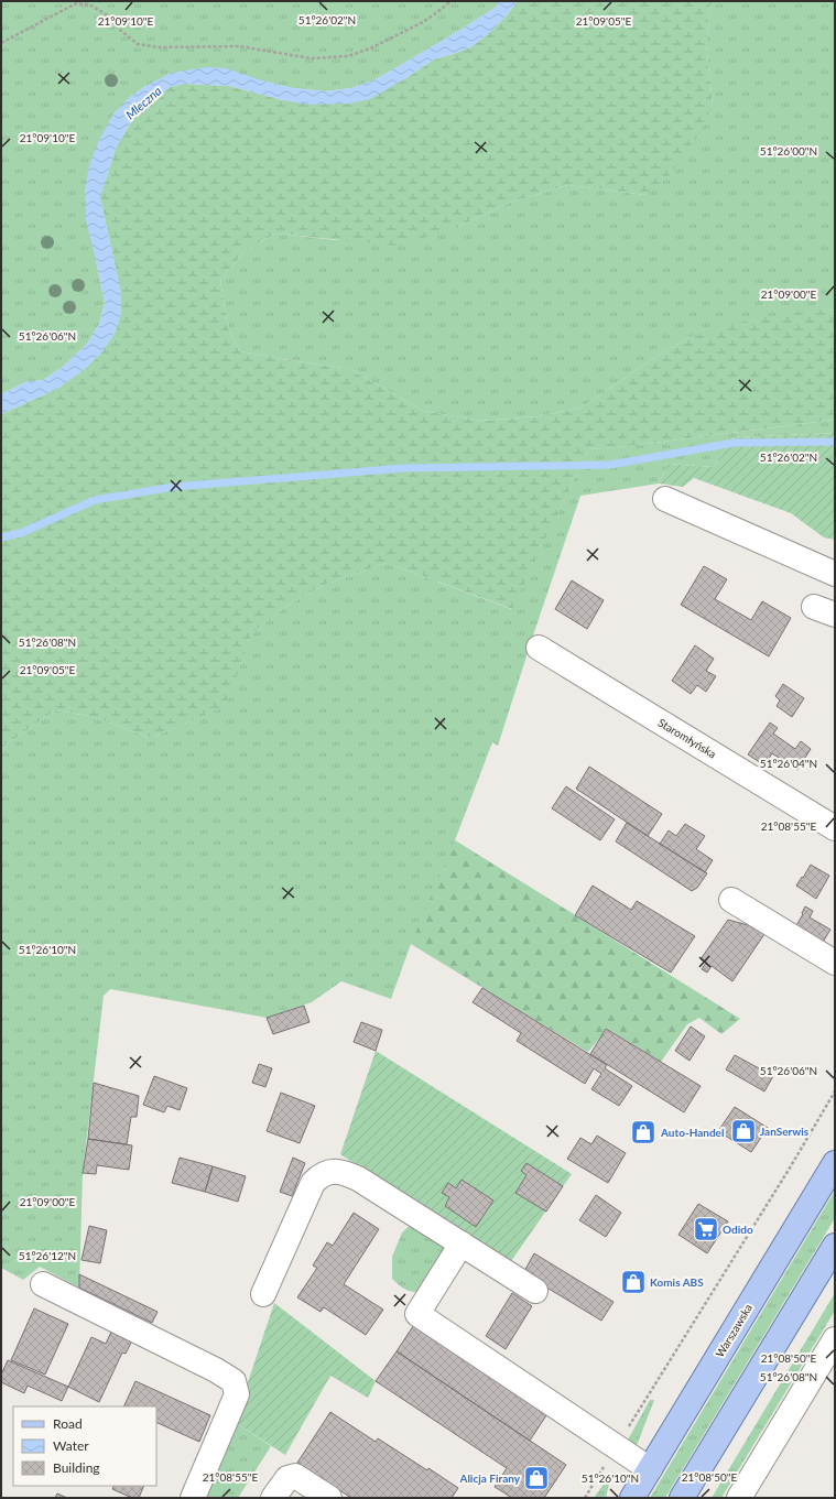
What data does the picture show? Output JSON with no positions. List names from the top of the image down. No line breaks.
{"streets":{"main road":["Warszawska"],"street":["Staromłyńska"]},"water":["Mleczna"],"places":{"shop":["JanSerwis","Auto-Handel","Komis ABS","Alicja Firany"],"supermarket":["Odido"]},"legend":["Road","Water","Building"],"coordinates":["51°26'02\"N","21°09'10\"E","21°09'05\"E","51°26'00\"N","21°09'00\"E","51°26'06\"N","51°26'08\"N","51°26'04\"N","21°08'55\"E","51°26'10\"N","51°26'12\"N","21°08'50\"E"]}
